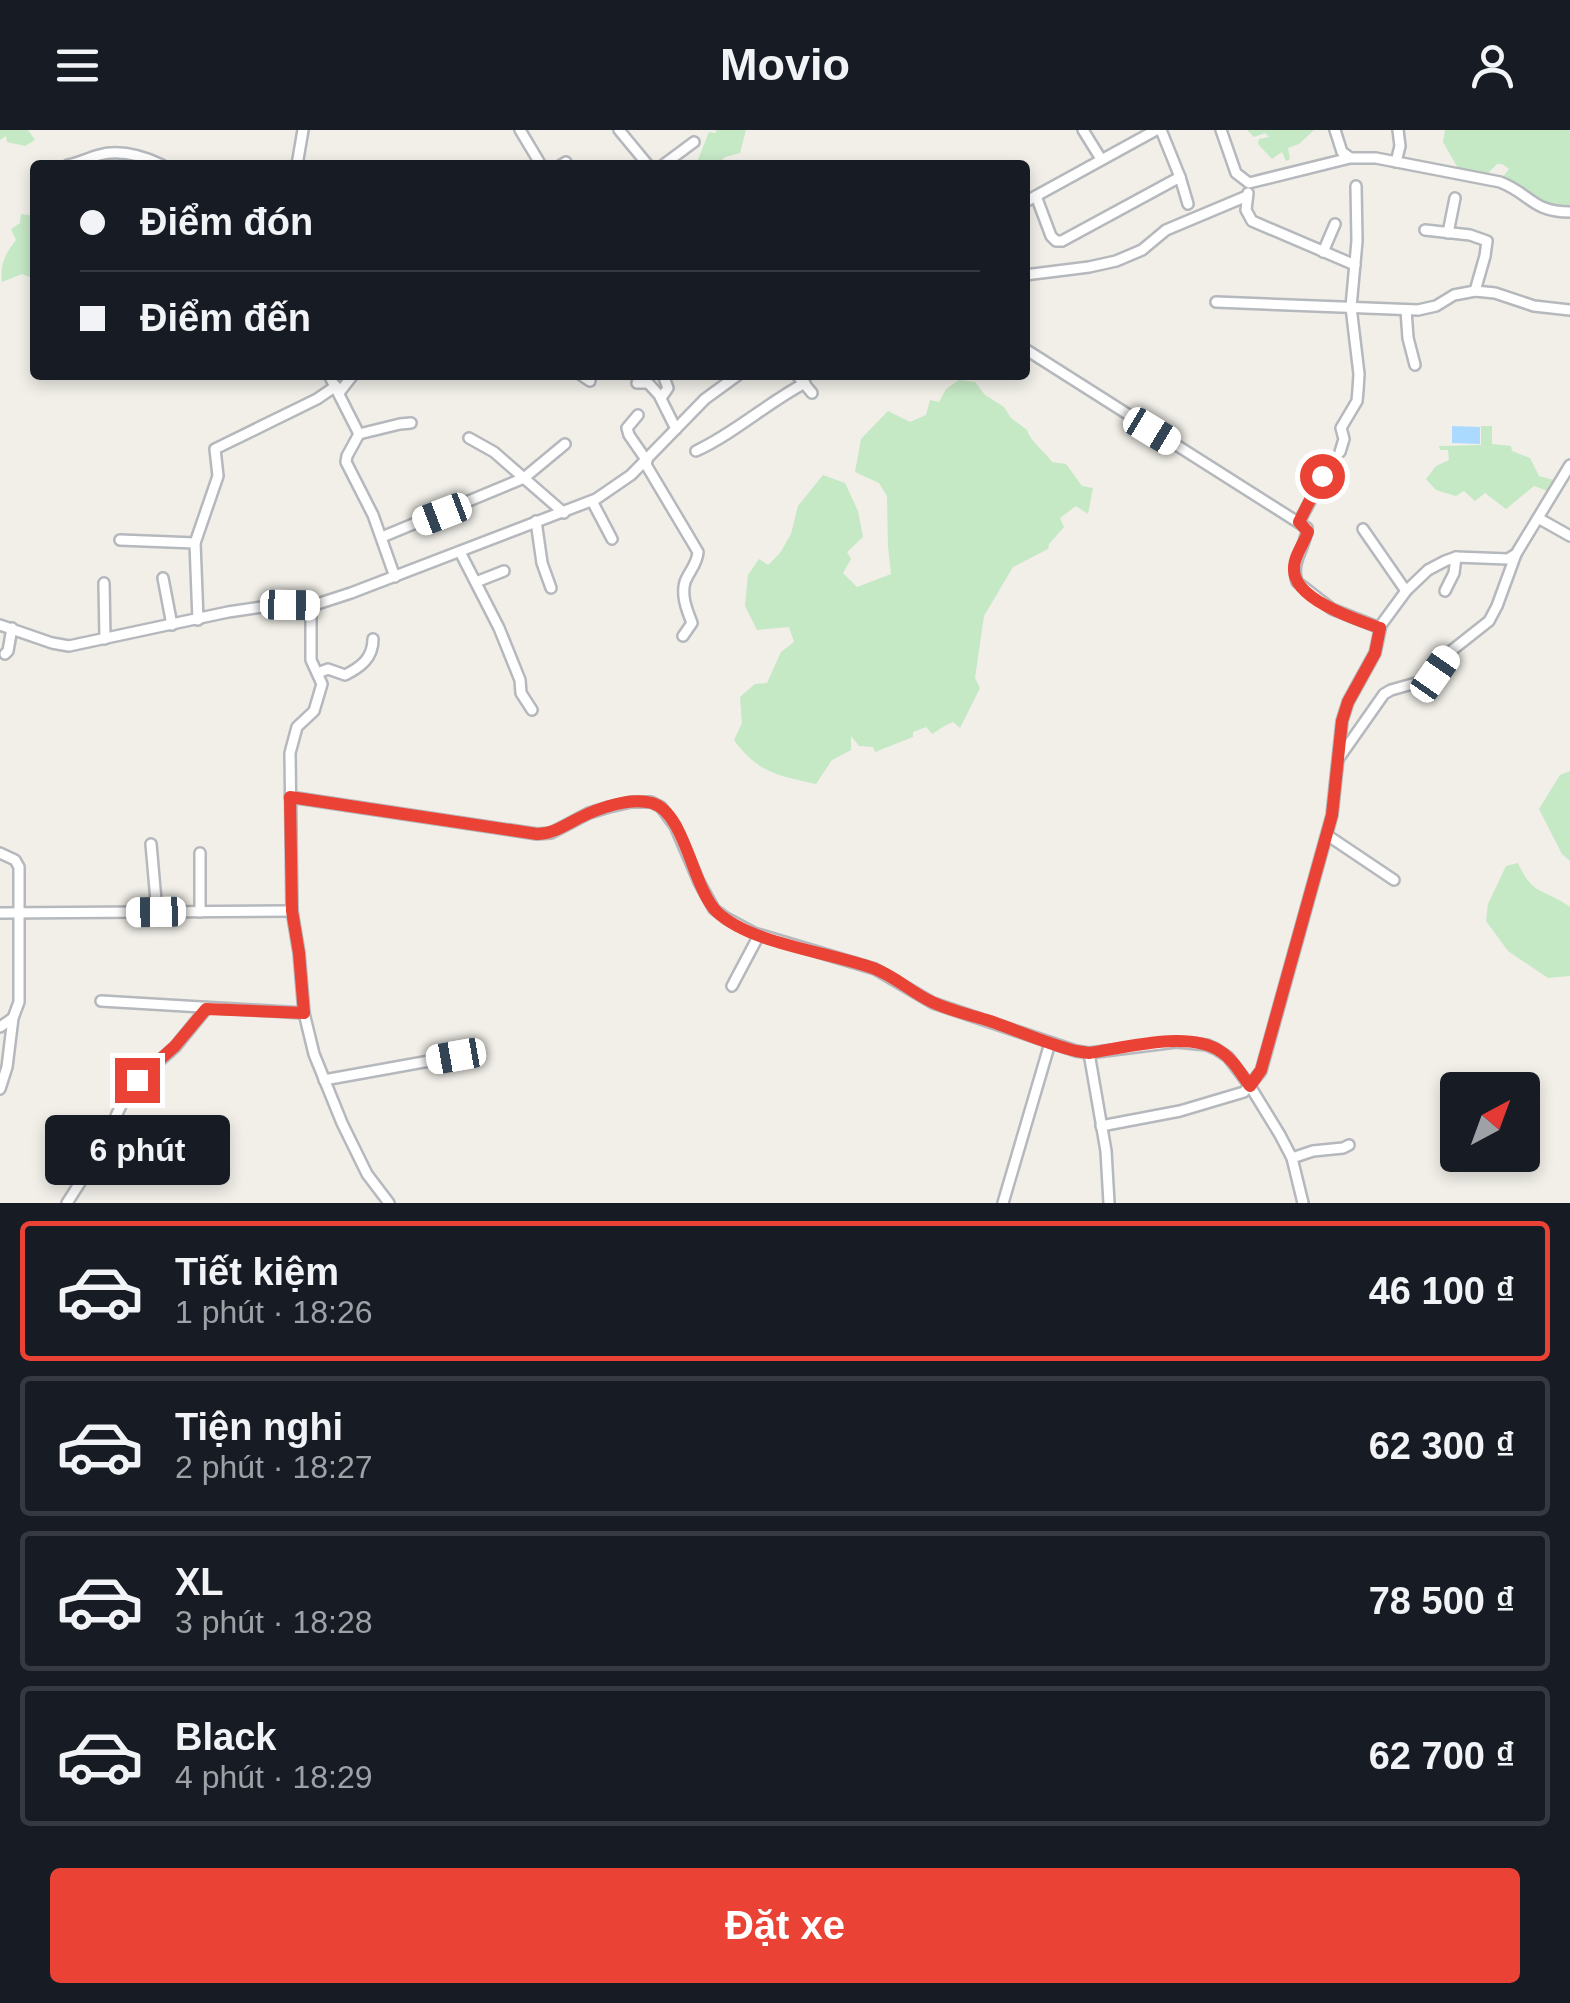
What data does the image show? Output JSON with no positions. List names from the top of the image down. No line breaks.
{"north":"top right","page":{"header":"Movio","banner":["Điểm đón","Điểm đến"],"bubble":"6 phút","list":[{"name":"Tiết kiệm","note":"1 phút · 18:26","value":"46 100 ₫"},{"name":"Tiện nghi","note":"2 phút · 18:27","value":"62 300 ₫"},{"name":"XL","note":"3 phút · 18:28","value":"78 500 ₫"},{"name":"Black","note":"4 phút · 18:29","value":"62 700 ₫"}],"buttons":"Đặt xe"}}
